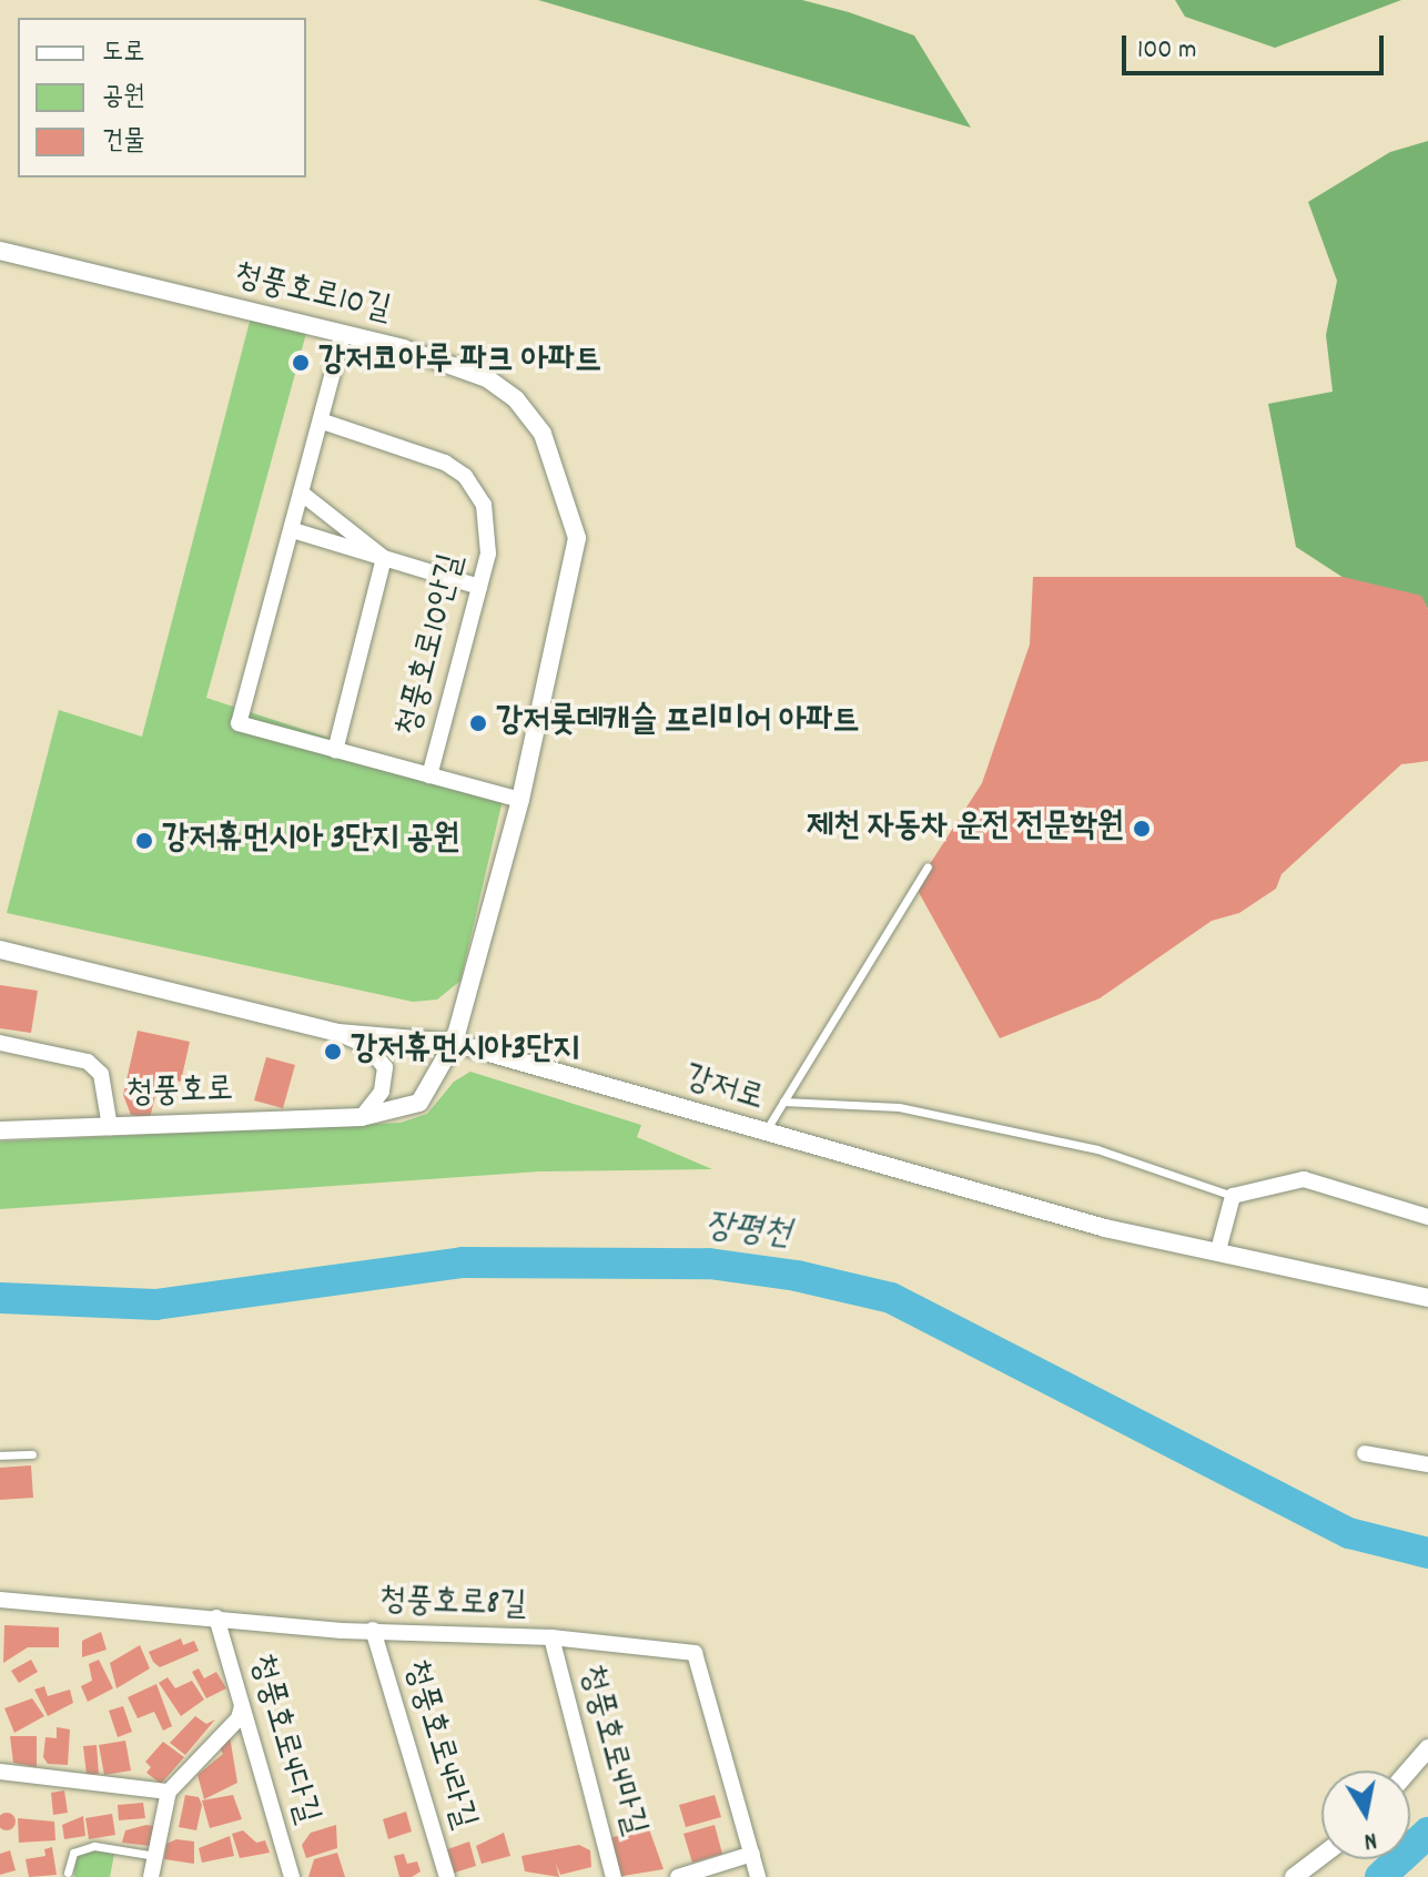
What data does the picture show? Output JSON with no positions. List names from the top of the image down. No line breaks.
{"streets":{"street":["청풍호로10길","청풍호로10안길","강저로","청풍호로","청풍호로8길","청풍호로4다길","청풍호로4라길","청풍호로4마길"]},"crossings":[["청풍호로10길","청풍호로10안길"],["청풍호로10길","강저로"],["청풍호로10길","청풍호로"],["강저로","청풍호로"],["청풍호로8길","청풍호로4다길"],["청풍호로8길","청풍호로4라길"],["청풍호로8길","청풍호로4마길"]],"water":["장평천"],"places":["강저코아루 파크 아파트","강저롯데캐슬 프리미어 아파트","제천 자동차 운전 전문학원","강저휴먼시아 3단지 공원","강저휴먼시아3단지"],"legend":["도로","공원","건물"],"scale_bar":"100 m","north":"bottom"}
